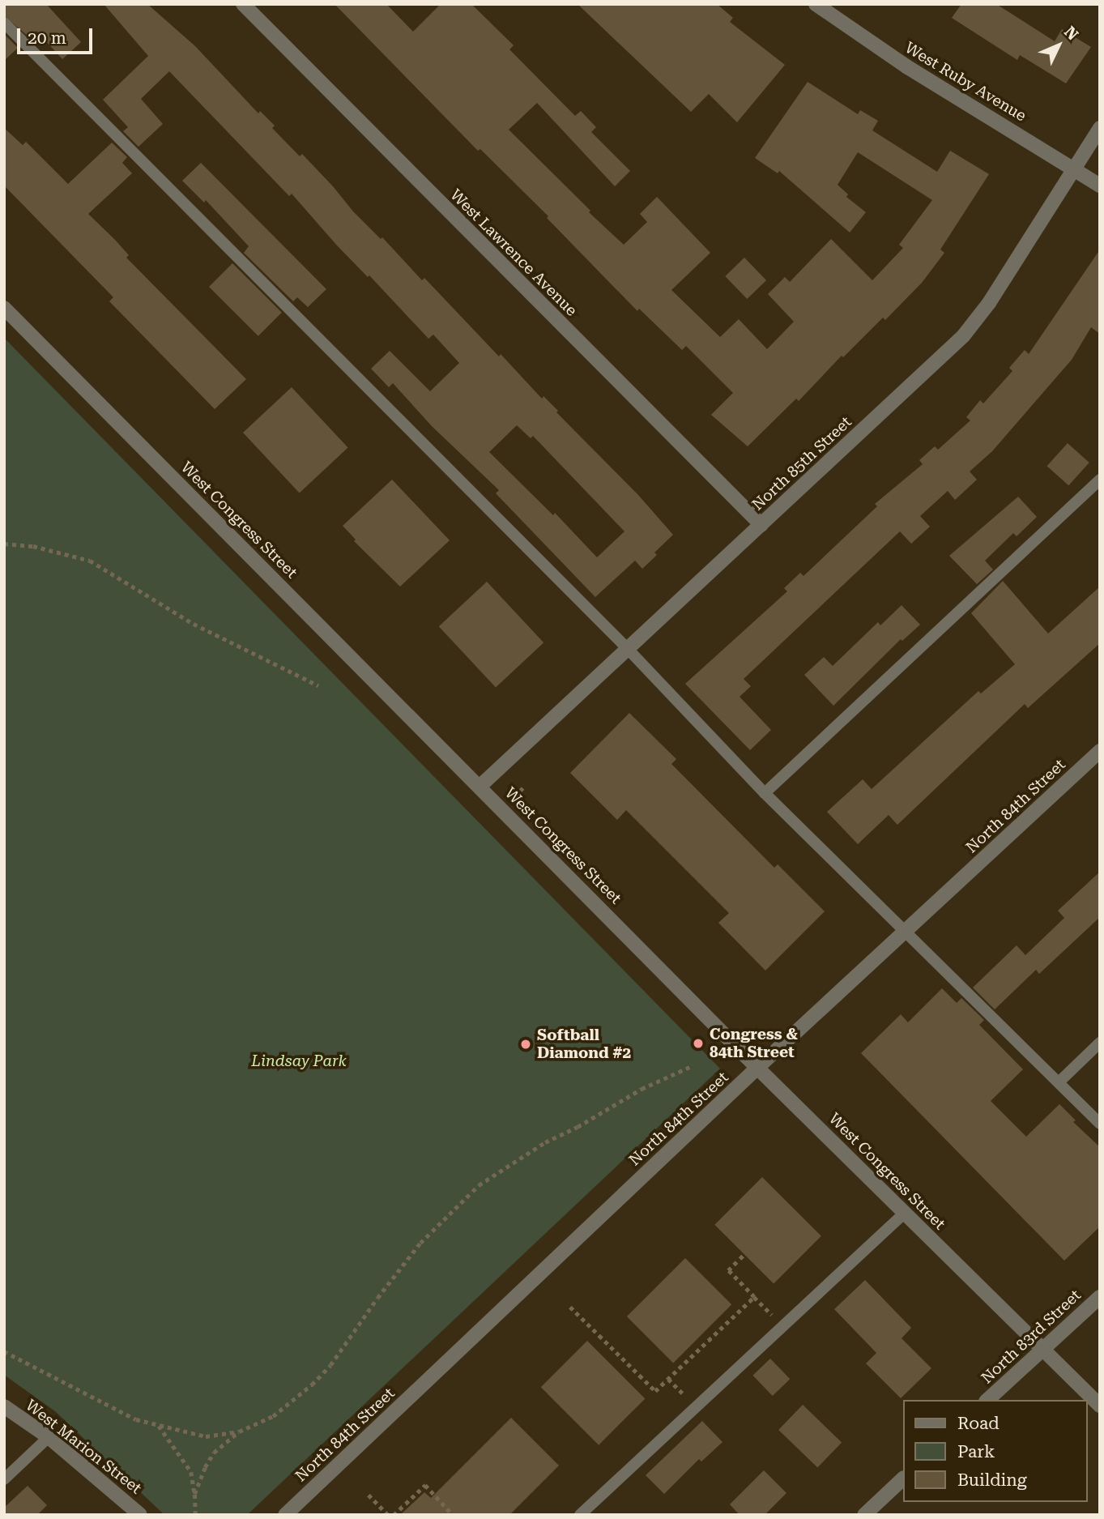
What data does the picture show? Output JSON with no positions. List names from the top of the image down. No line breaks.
{"streets":{"street":["West Ruby Avenue","West Lawrence Avenue","North 85th Street","West Congress Street","North 84th Street","North 83rd Street","West Marion Street"]},"crossings":[["West Ruby Avenue","North 85th Street"],["West Lawrence Avenue","North 85th Street"],["North 85th Street","West Congress Street"],["West Congress Street","North 84th Street"],["West Congress Street","North 83rd Street"]],"parks":["Lindsay Park"],"places":["Congress & 84th Street","Softball Diamond #2"],"legend":["Road","Park","Building"],"scale_bar":"20 m","north":"top right"}
